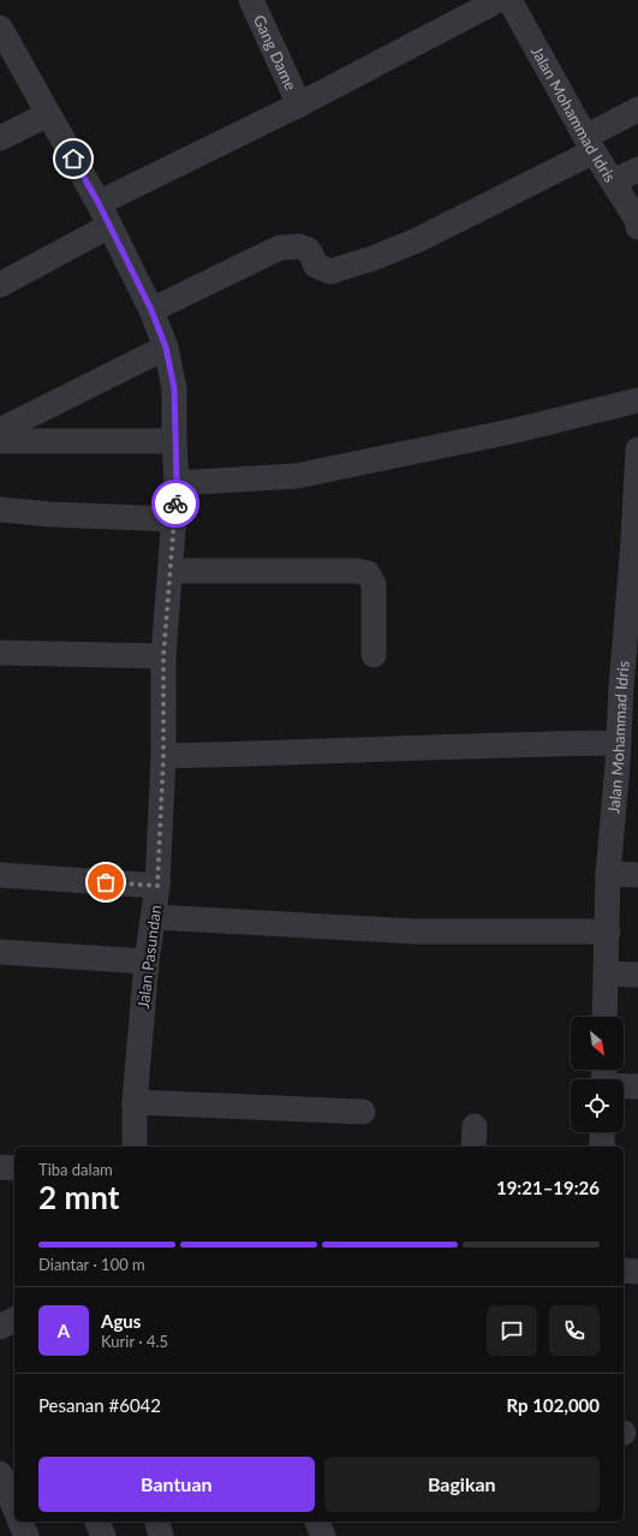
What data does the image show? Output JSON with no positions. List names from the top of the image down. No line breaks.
{"streets":{"street":["Gang Dame","Jalan Mohammad Idris","Jalan Pasundan"]},"north":"bottom right","page":{"heading":["2 mnt","Tiba dalam","19:21–19:26"],"panel":["Agus","Kurir · 4.5","Pesanan #6042","Rp 102,000"],"bar":"Diantar · 100 m","round":"A","buttons":["Bantuan","Bagikan"]}}
